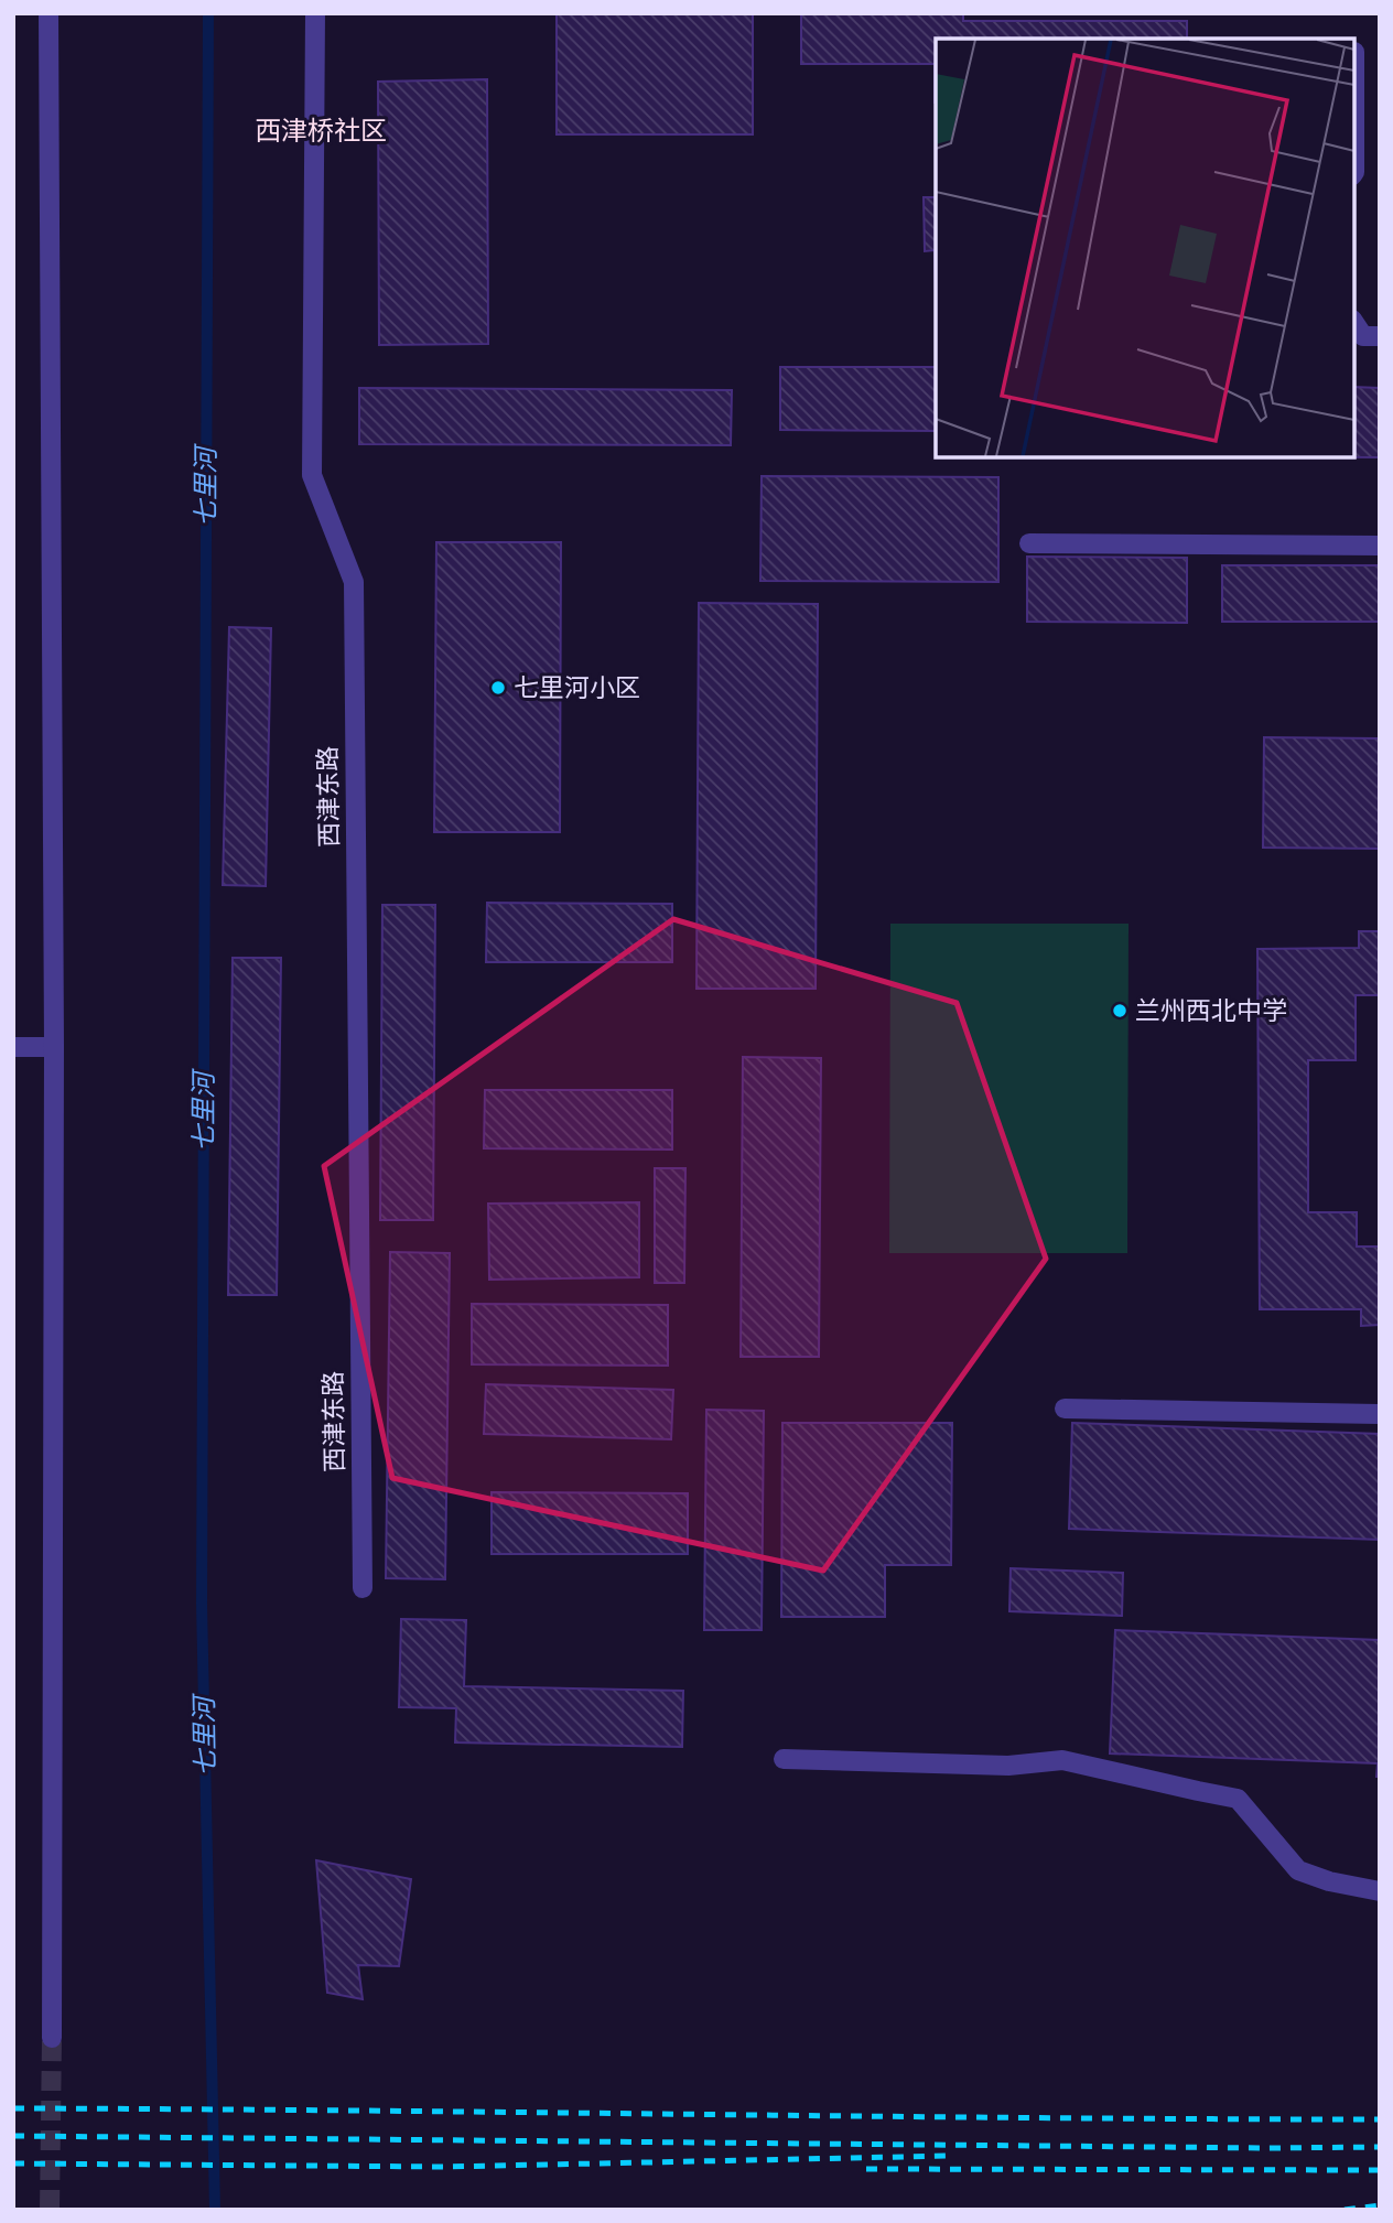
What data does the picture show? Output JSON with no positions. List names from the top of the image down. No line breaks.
{"streets":{"street":["西津东路"]},"districts":["西津桥社区"],"water":["七里河"],"places":["七里河小区","兰州西北中学"]}
